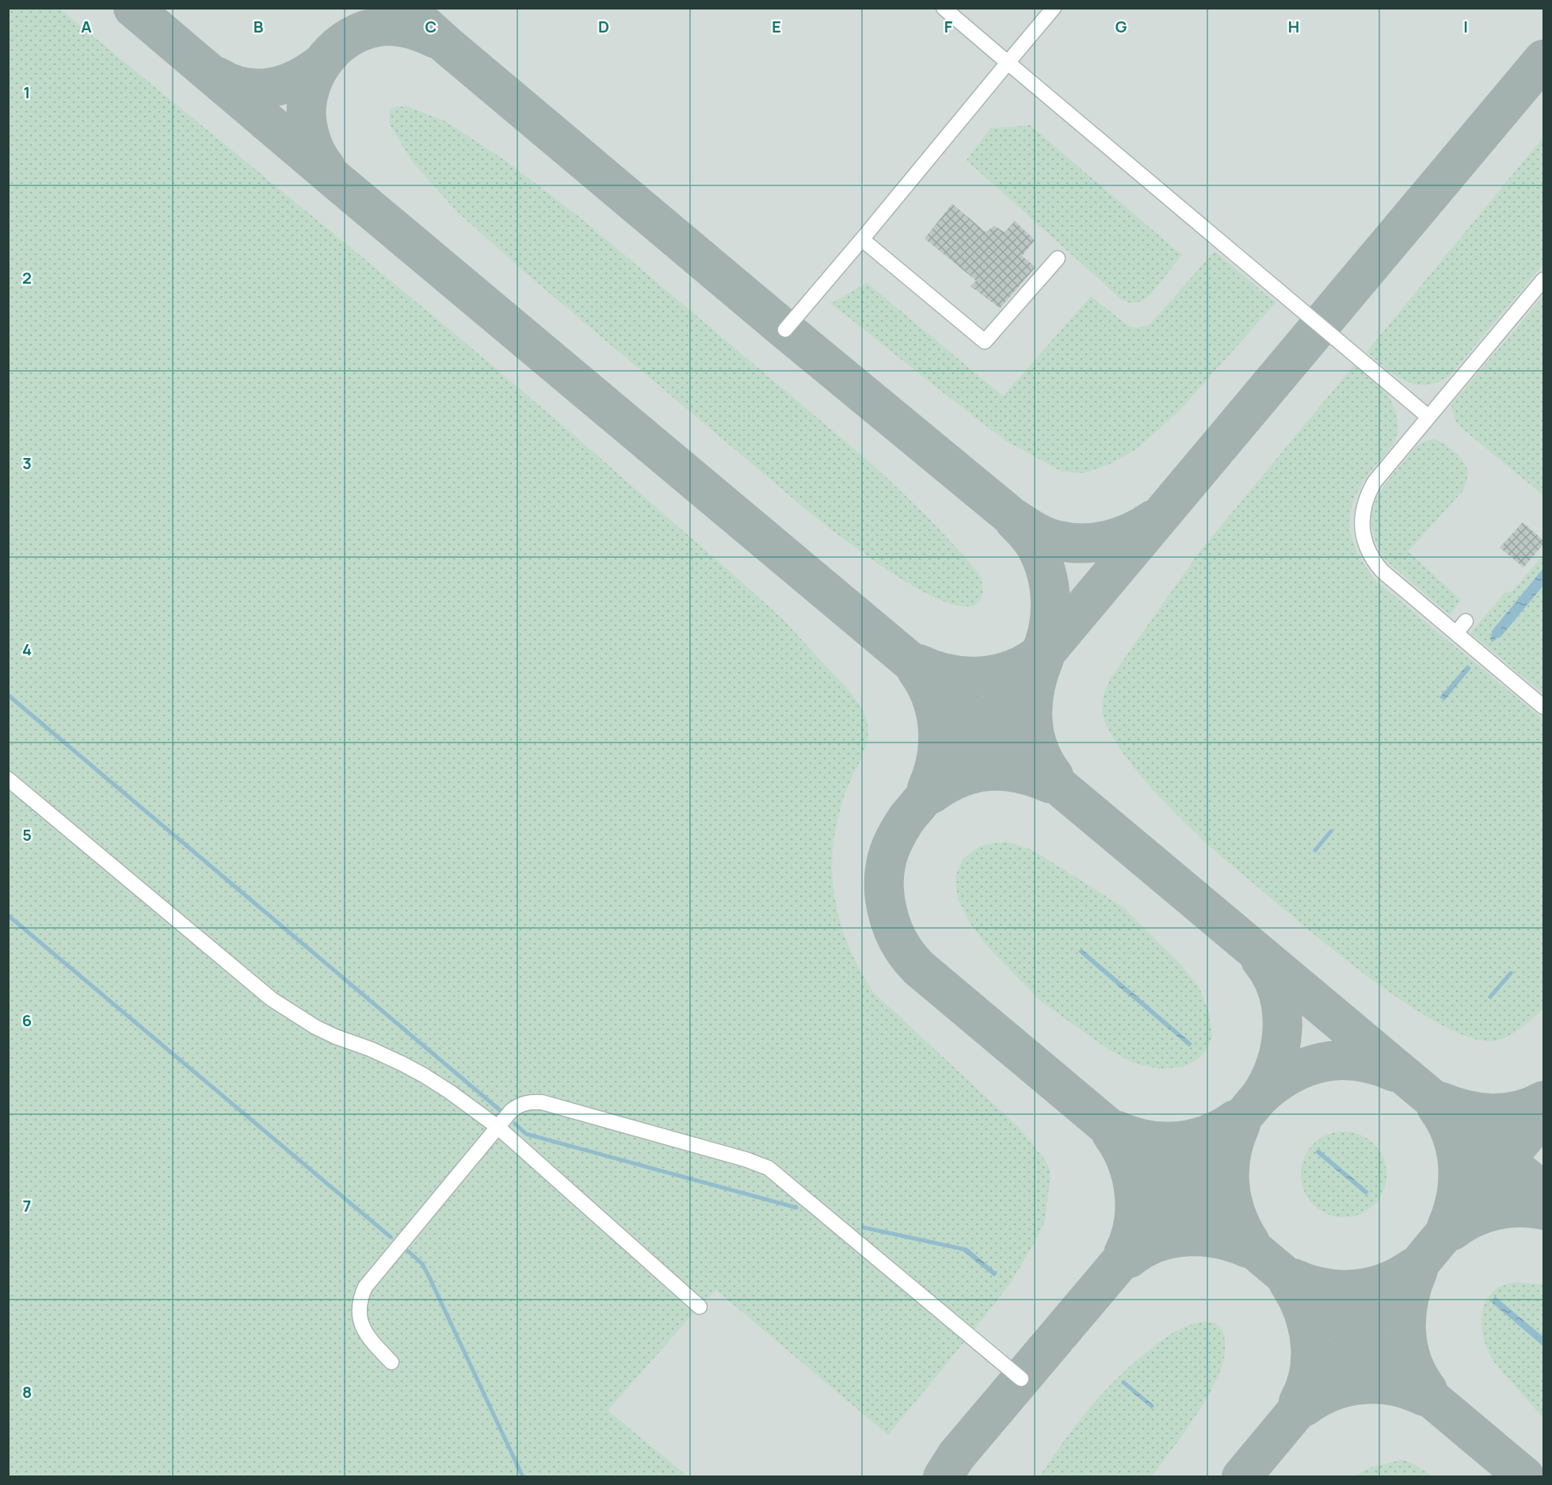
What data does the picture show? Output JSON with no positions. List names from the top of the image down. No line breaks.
{"grid":{"columns":["A","B","C","D","E","F","G","H","I"],"rows":["1","2","3","4","5","6","7","8"]}}
